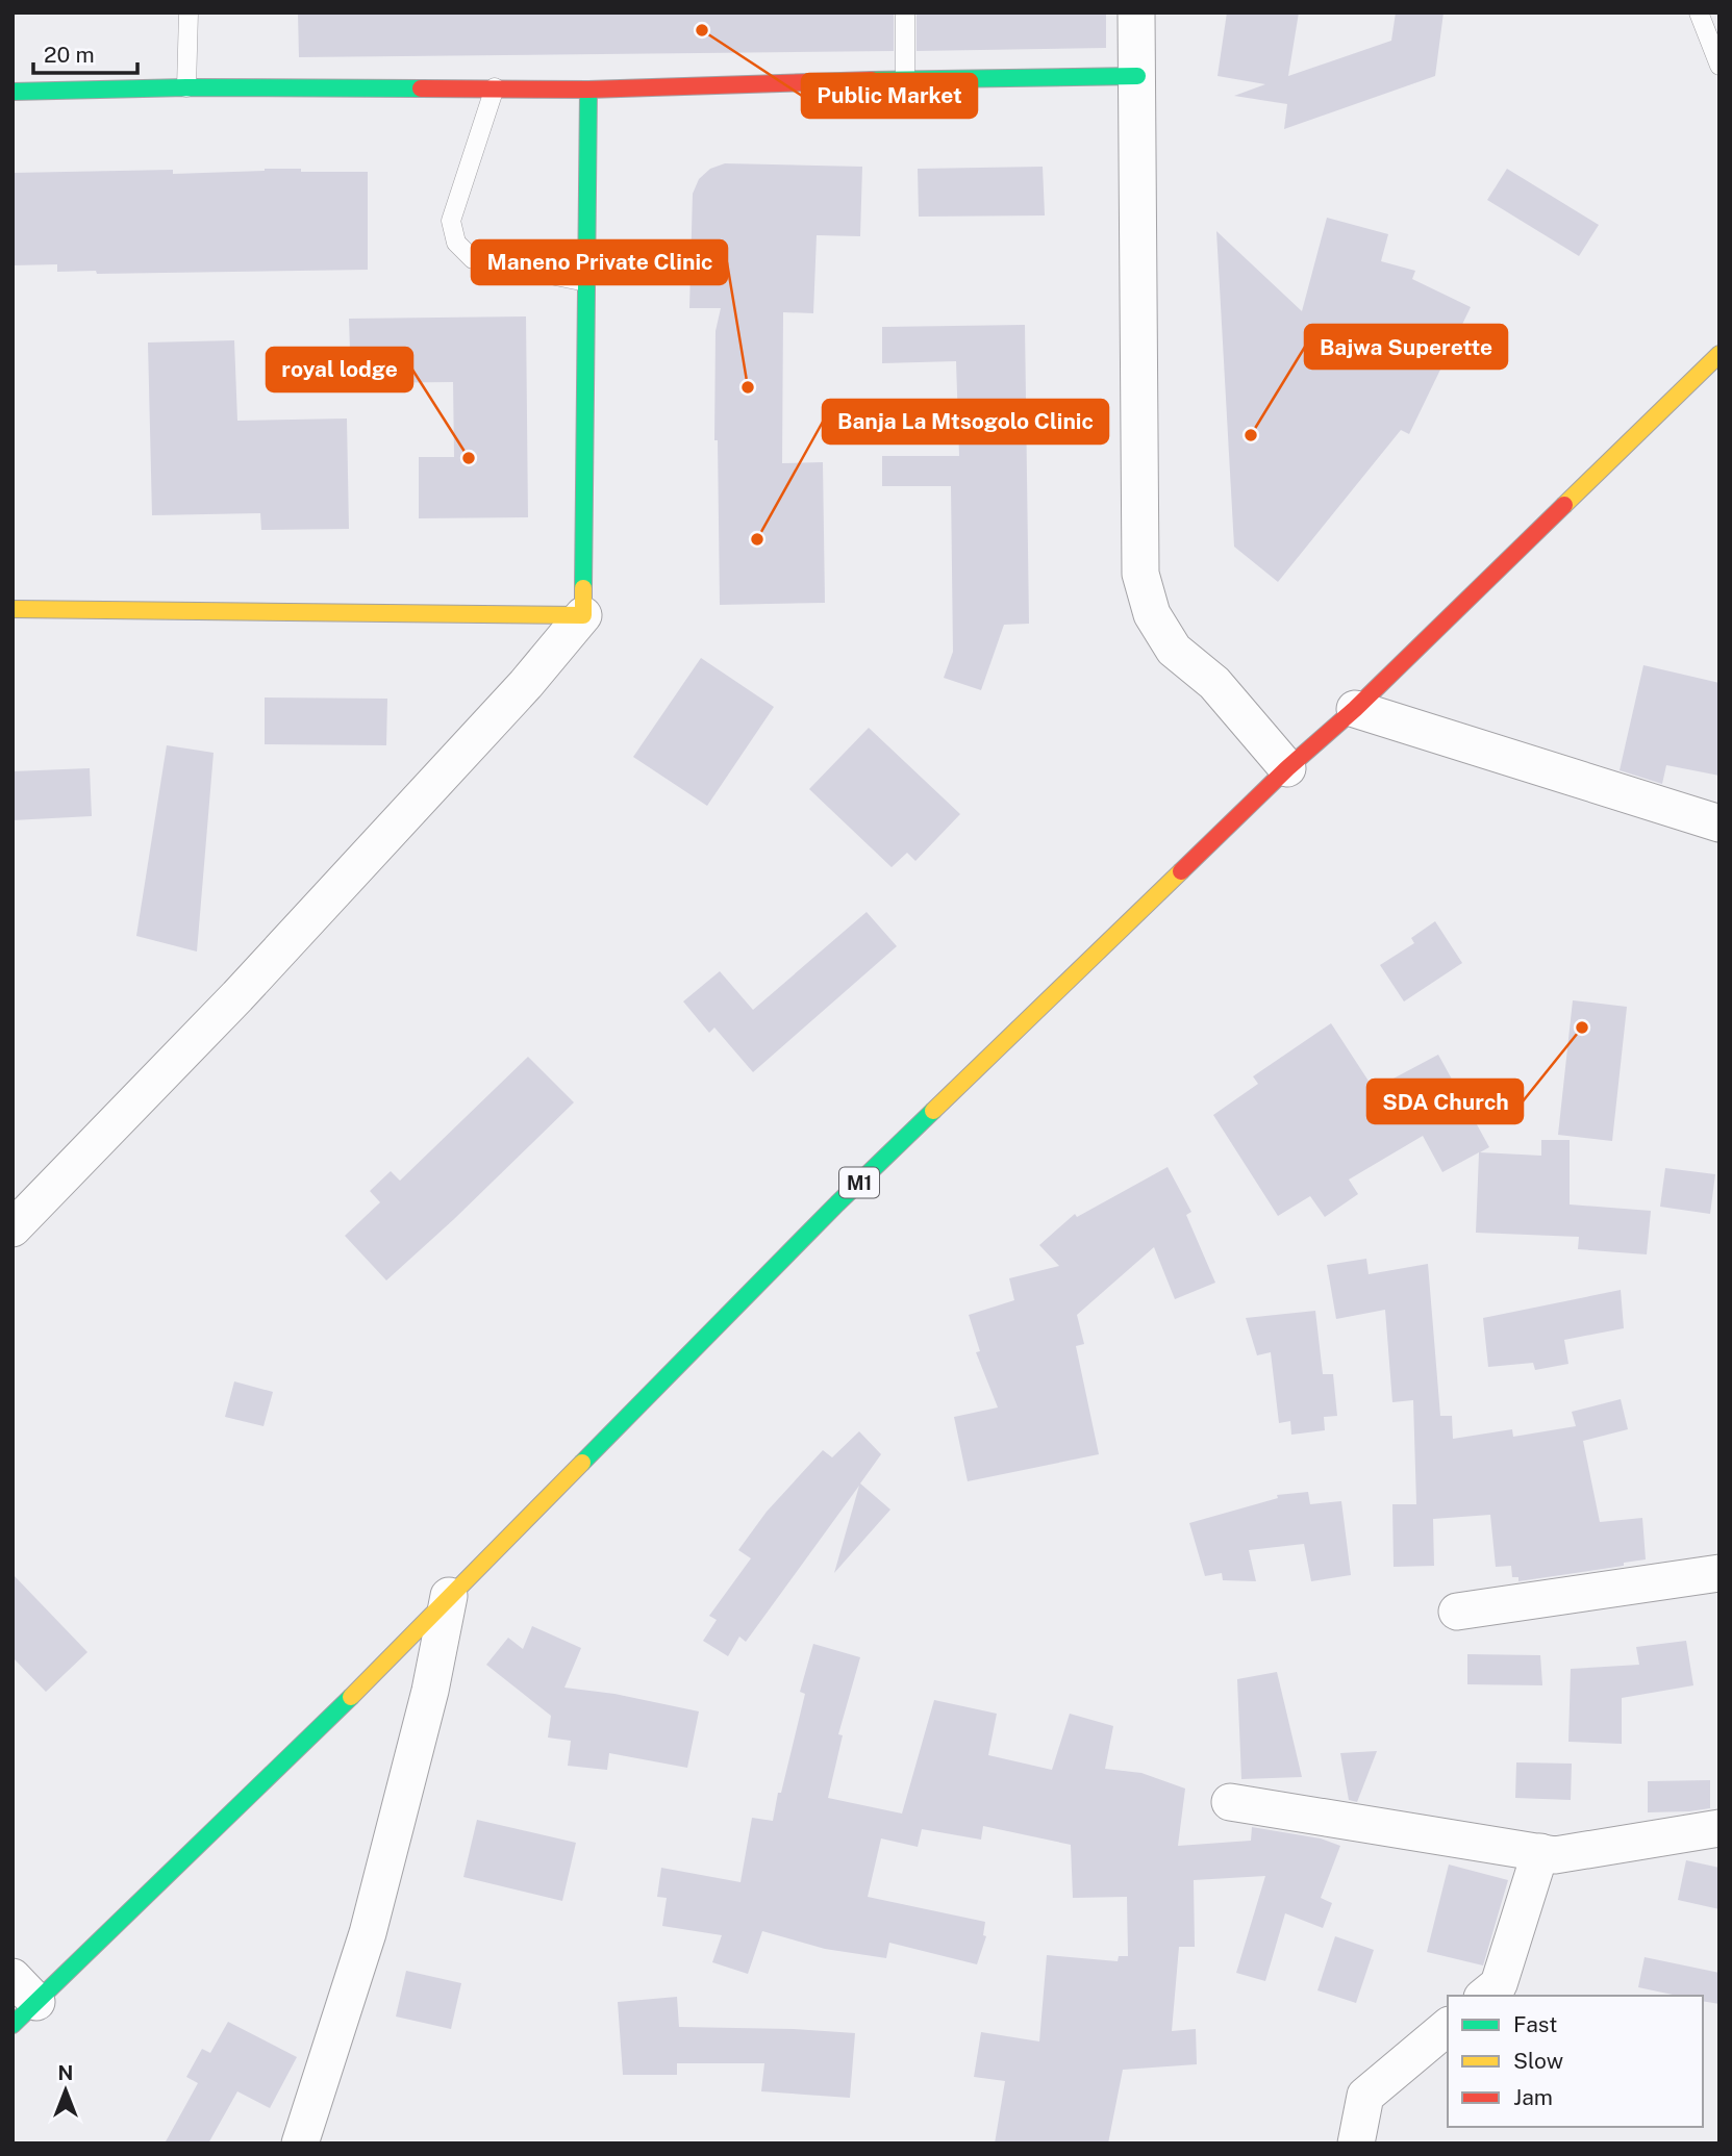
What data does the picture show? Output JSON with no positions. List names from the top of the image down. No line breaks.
{"streets":{"main road":["M1"]},"places":["Public Market","Maneno Private Clinic","Bajwa Superette","royal lodge","Banja La Mtsogolo Clinic","SDA Church"],"legend":["Fast","Slow","Jam"],"scale_bar":"20 m","north":"top"}
